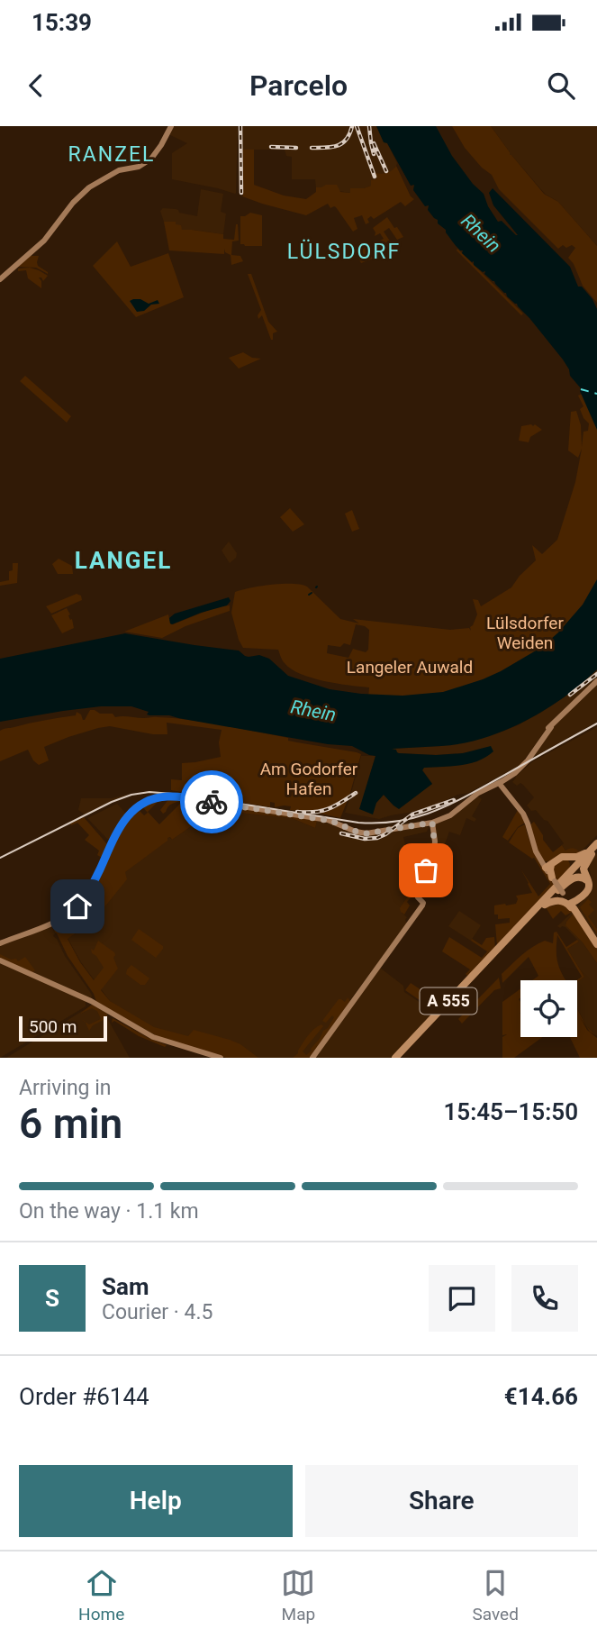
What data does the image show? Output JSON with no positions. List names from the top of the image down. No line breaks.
{"streets":{"highway":["A 555"]},"districts":["RANZEL","LÜLSDORF","LANGEL"],"water":["Rhein"],"parks":["Lülsdorfer Weiden","Langeler Auwald","Am Godorfer Hafen"],"scale_bar":"500 m","page":{"status":"15:39","header":"Parcelo","scale":"500 m","heading":["6 min","Arriving in","15:45–15:50"],"panel":["Sam","Courier · 4.5","Order #6144","€14.66"],"bar":"On the way · 1.1 km","round":"S","buttons":["Help","Share"],"tabs":["Home","Map","Saved"]}}
